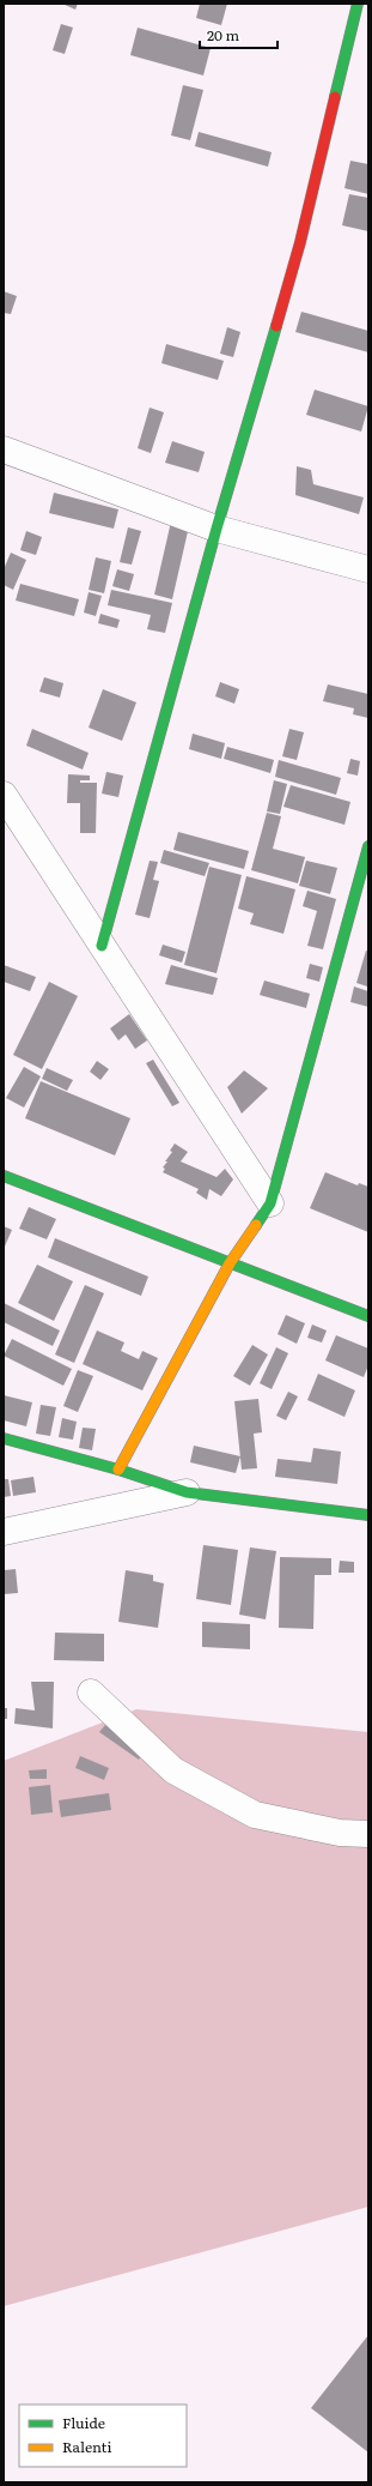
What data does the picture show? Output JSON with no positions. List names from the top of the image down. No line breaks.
{"legend":["Fluide","Ralenti"],"scale_bar":"20 m"}
